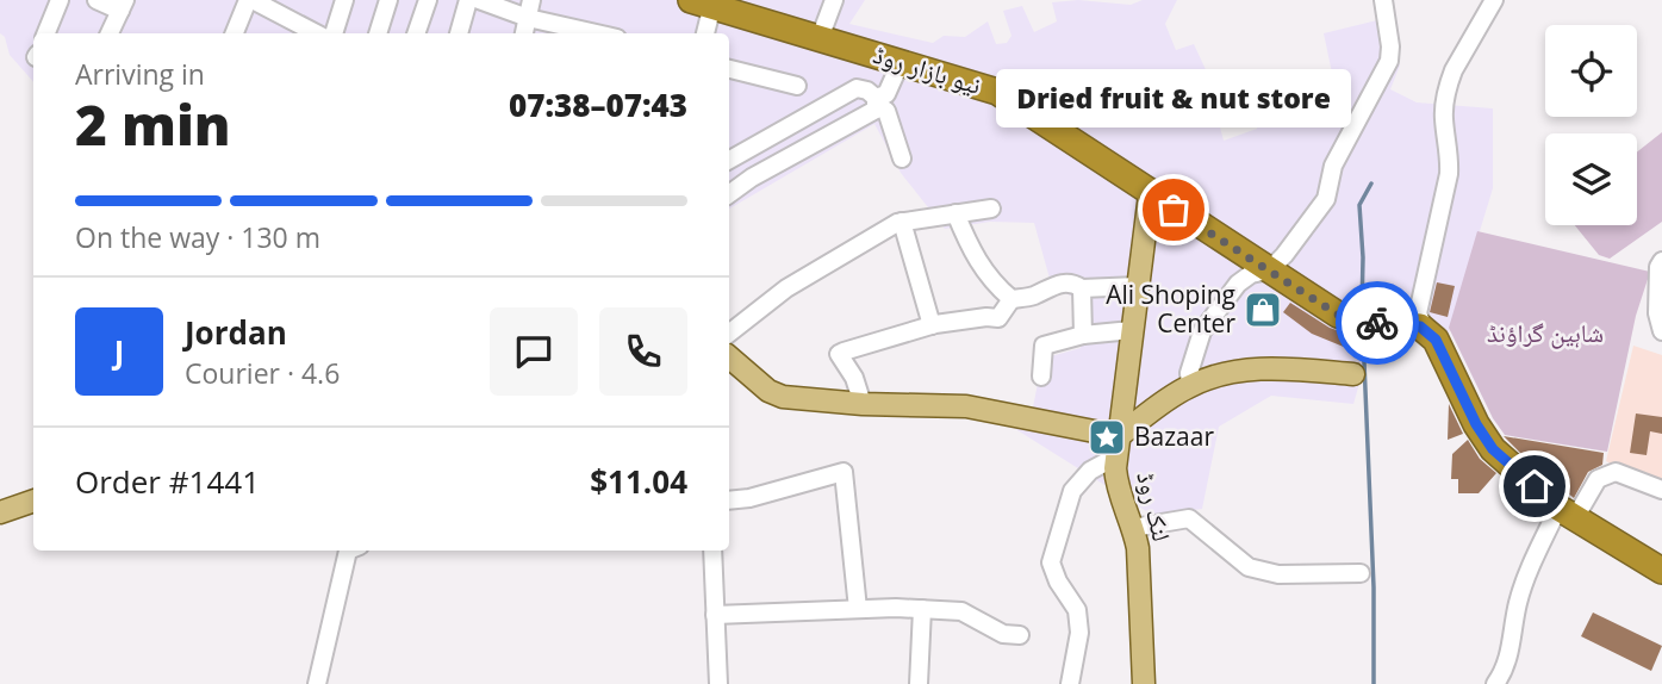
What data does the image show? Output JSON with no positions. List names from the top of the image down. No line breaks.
{"streets":{"highway":["نیو بازار روڈ"],"main road":["لنک روڈ"]},"crossings":[["نیو بازار روڈ","لنک روڈ"]],"parks":["شاہین گراؤنڈ"],"places":{"other":["Dried fruit & nut store"],"shop":["Ali Shoping Center"],"place":["Bazaar"]},"page":{"heading":["2 min","Arriving in","07:38–07:43"],"panel":["Jordan","Courier · 4.6","Order #1441","$11.04"],"bubble":"Dried fruit & nut store","bar":"On the way · 130 m","round":"J"}}
